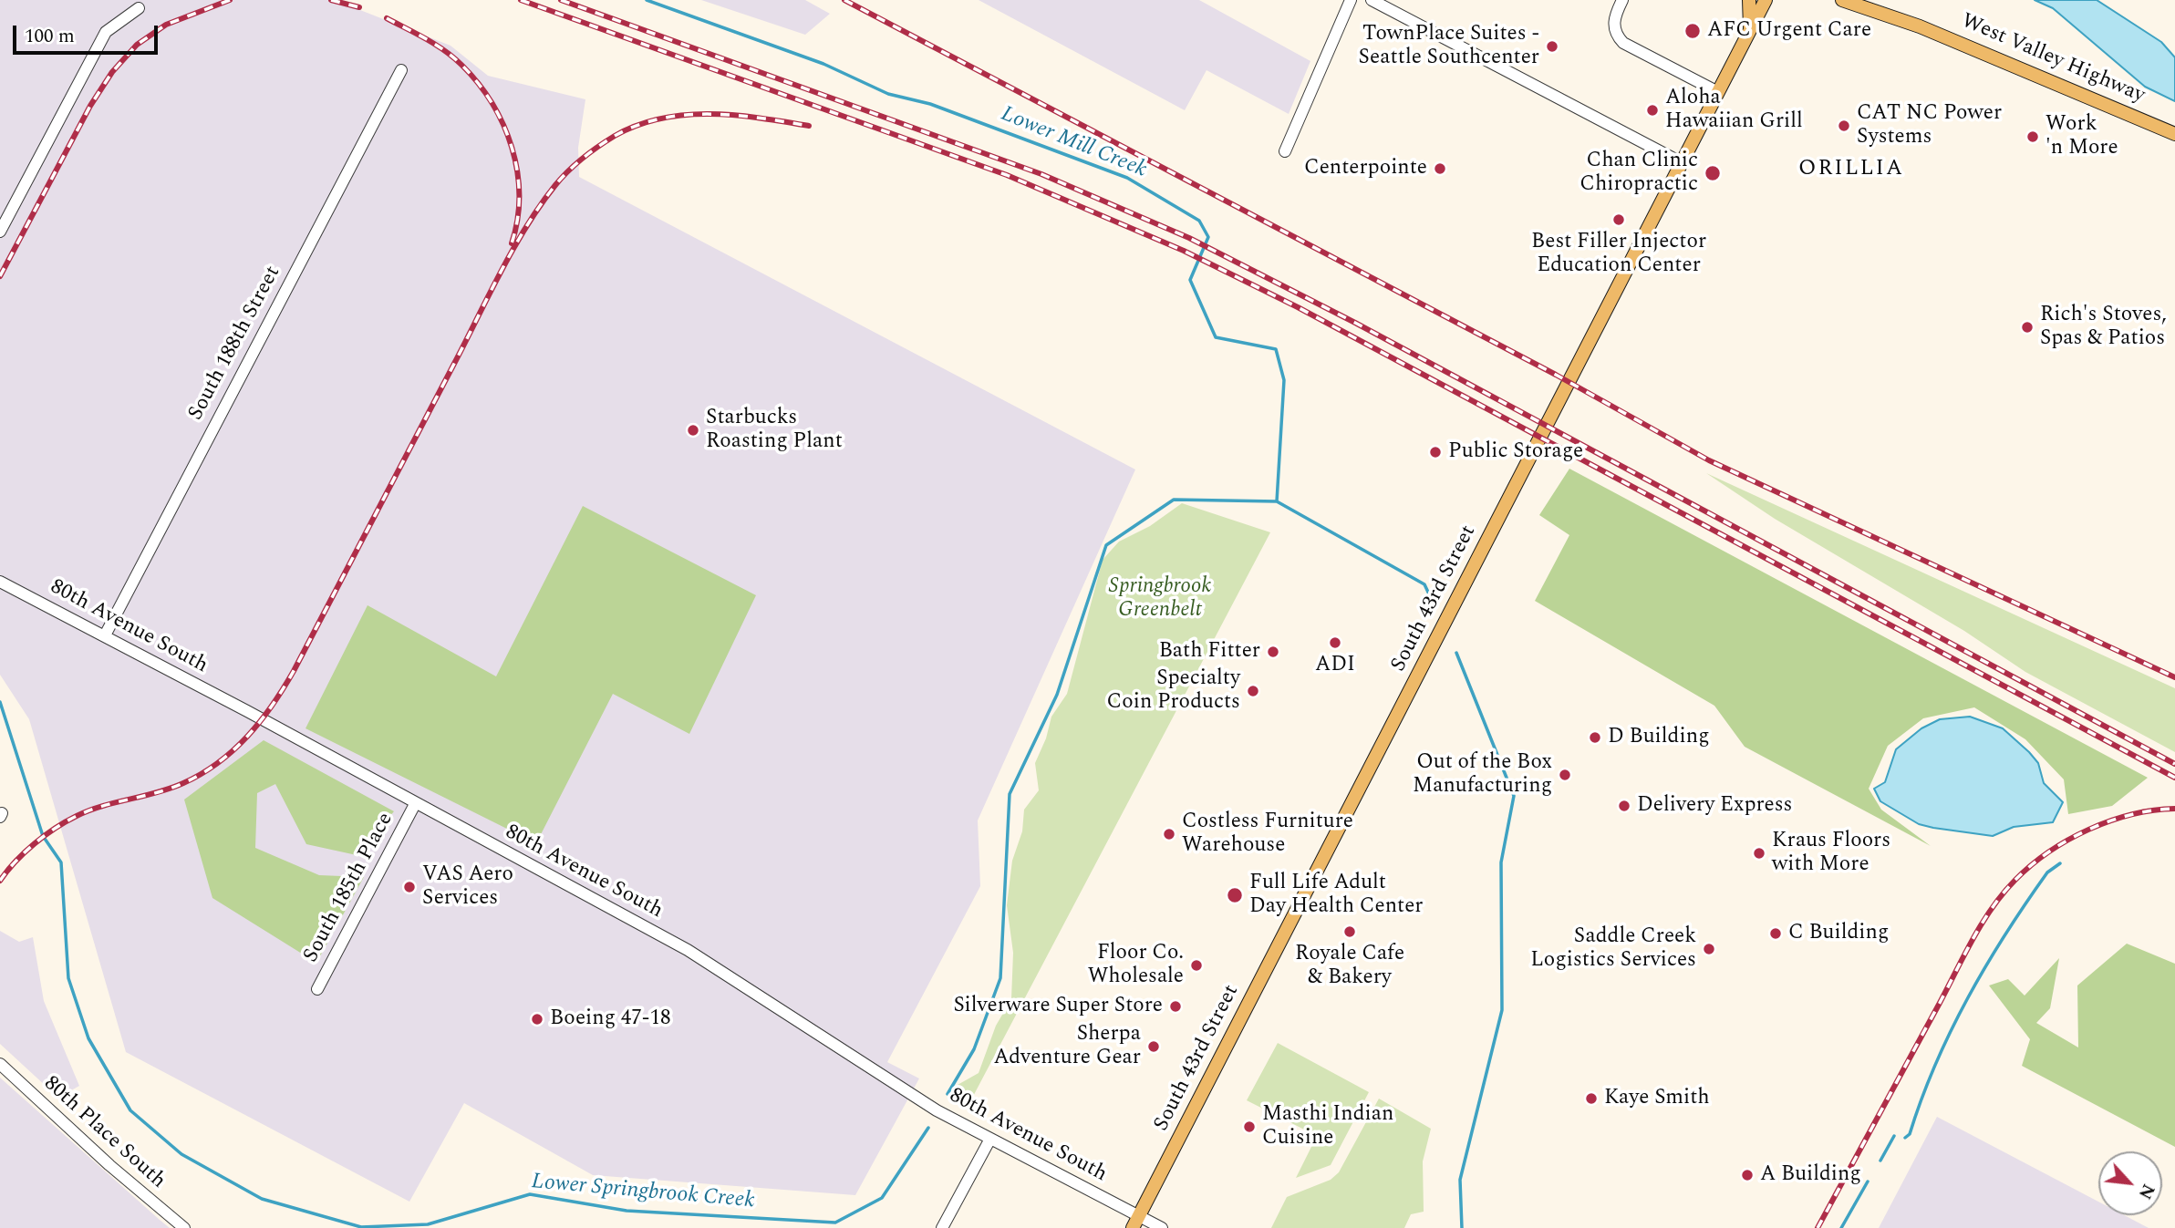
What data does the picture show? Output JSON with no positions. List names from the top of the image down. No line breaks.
{"streets":{"main road":["West Valley Highway","South 43rd Street"],"street":["South 188th Street","80th Avenue South","South 185th Place","80th Place South"]},"crossings":[["South 188th Street","80th Avenue South"],["South 43rd Street","80th Avenue South"],["80th Avenue South","South 185th Place"]],"districts":["ORILLIA"],"water":["Lower Mill Creek","Lower Springbrook Creek"],"parks":["Springbrook Greenbelt"],"places":["AFC Urgent Care","TownPlace Suites - Seattle Southcenter","Aloha Hawaiian Grill","CAT NC Power Systems","Work 'n More","Centerpointe","Chan Clinic Chiropractic","Best Filler Injector Education Center","Rich's Stoves, Spas & Patios","Starbucks Roasting Plant","Public Storage","ADI","Bath Fitter","Specialty Coin Products","D Building","Out of the Box Manufacturing","Delivery Express","Costless Furniture Warehouse","Kraus Floors with More","VAS Aero Services","Full Life Adult Day Health Center","Royale Cafe & Bakery","C Building","Saddle Creek Logistics Services","Floor Co. Wholesale","Silverware Super Store","Boeing 47-18","Sherpa Adventure Gear","Kaye Smith","Masthi Indian Cuisine","A Building"],"scale_bar":"100 m","north":"bottom right"}
